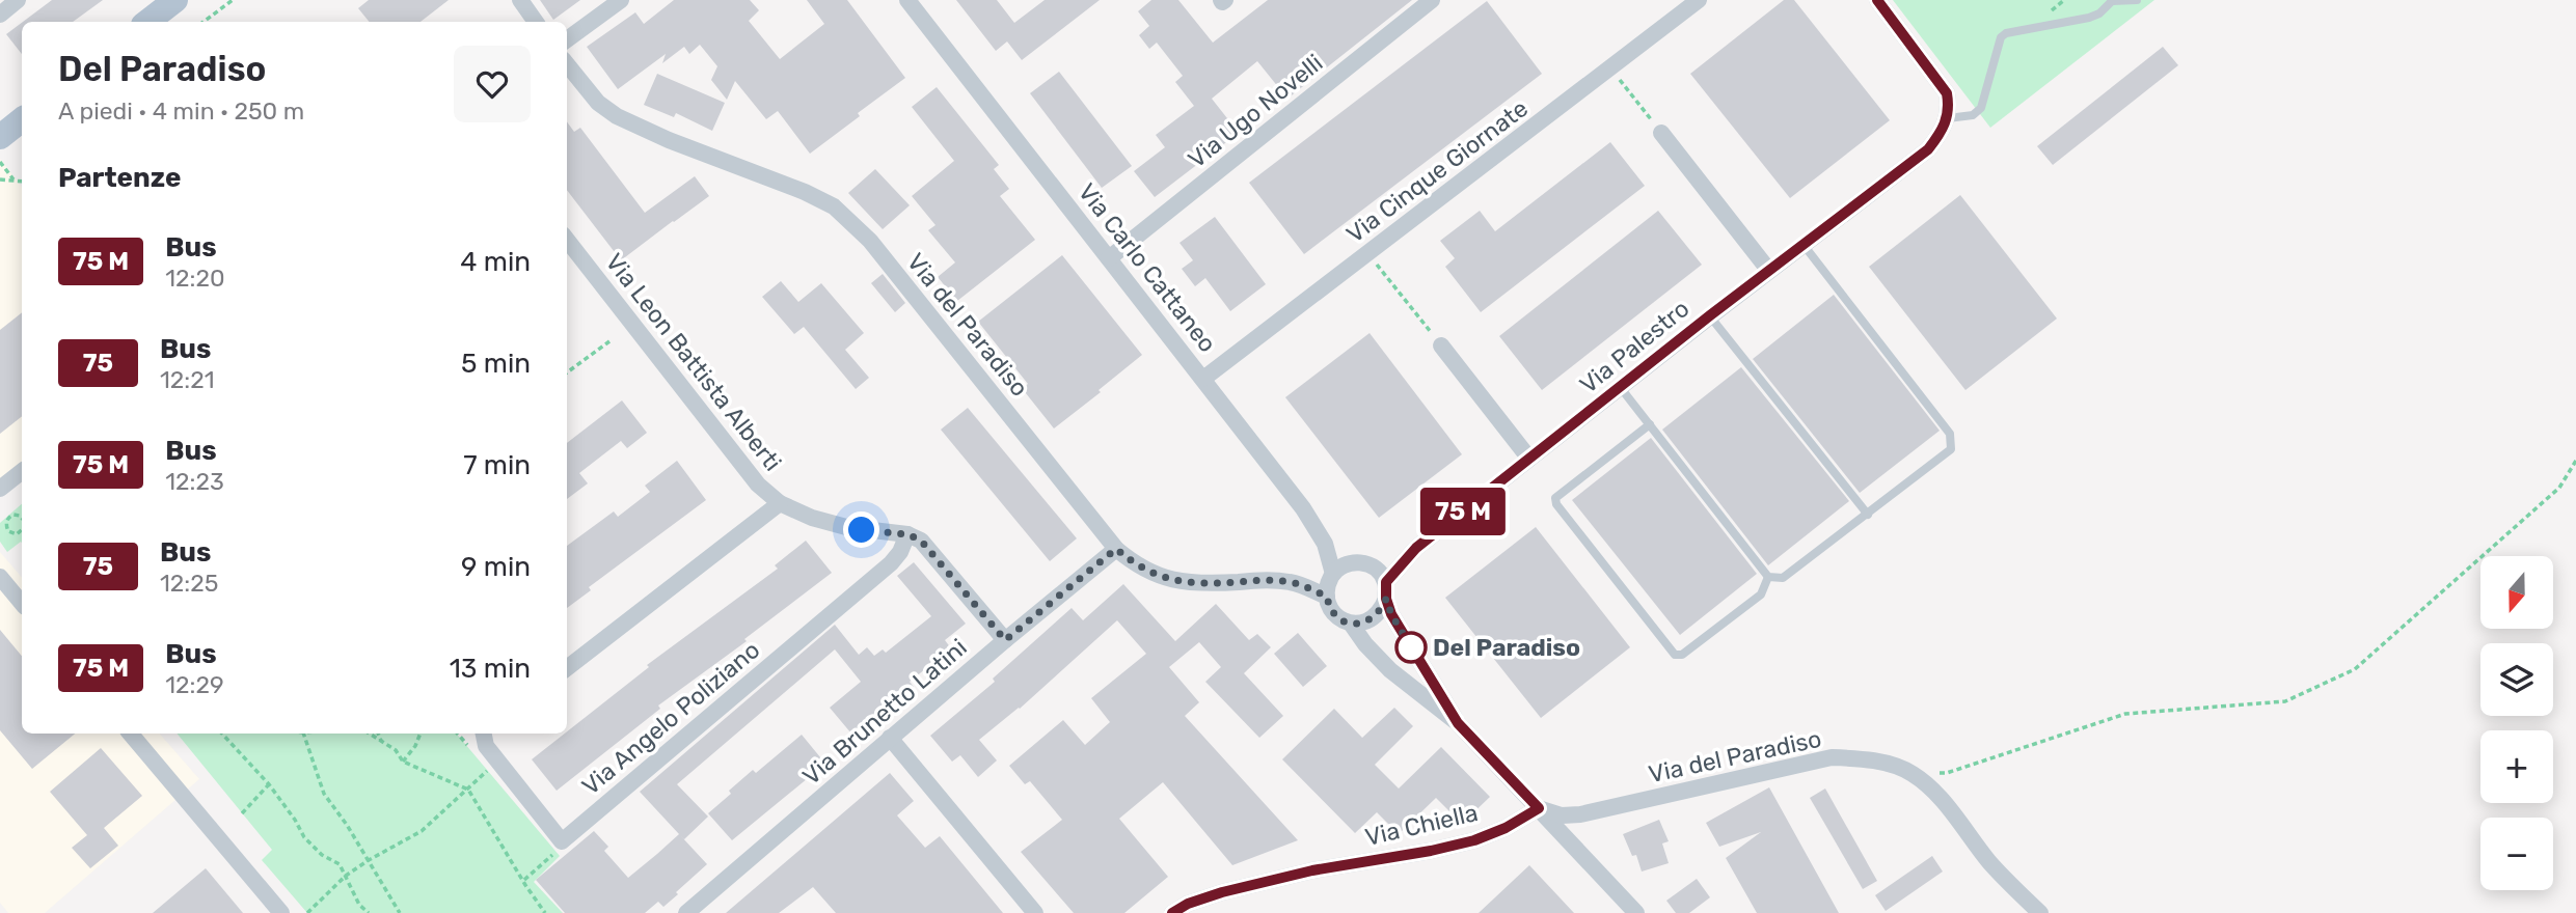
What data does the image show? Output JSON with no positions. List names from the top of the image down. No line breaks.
{"streets":{"street":["Via Ugo Novelli","Via Cinque Giornate","Via Carlo Cattaneo","Via del Paradiso","Via Palestro","Via Leon Battista Alberti","Via Brunetto Latini","Via Angelo Poliziano","Via Chiella"]},"crossings":[["Via Ugo Novelli","Via Carlo Cattaneo"],["Via Cinque Giornate","Via Carlo Cattaneo"],["Via Carlo Cattaneo","Via del Paradiso"],["Via Carlo Cattaneo","Via Palestro"],["Via del Paradiso","Via Palestro"],["Via del Paradiso","Via Brunetto Latini"],["Via del Paradiso","Via Chiella"],["Via Leon Battista Alberti","Via Angelo Poliziano"]],"places":["Del Paradiso"],"north":"bottom","page":{"on_map":"75 M","heading":[["Del Paradiso","A piedi · 4 min · 250 m"],"Partenze"],"list":[{"mark":"75 M","name":"Bus","note":"12:20","value":"4 min"},{"mark":"75","name":"Bus","note":"12:21","value":"5 min"},{"mark":"75 M","name":"Bus","note":"12:23","value":"7 min"},{"mark":"75","name":"Bus","note":"12:25","value":"9 min"},{"mark":"75 M","name":"Bus","note":"12:29","value":"13 min"}],"map_buttons":["+","−"]}}
